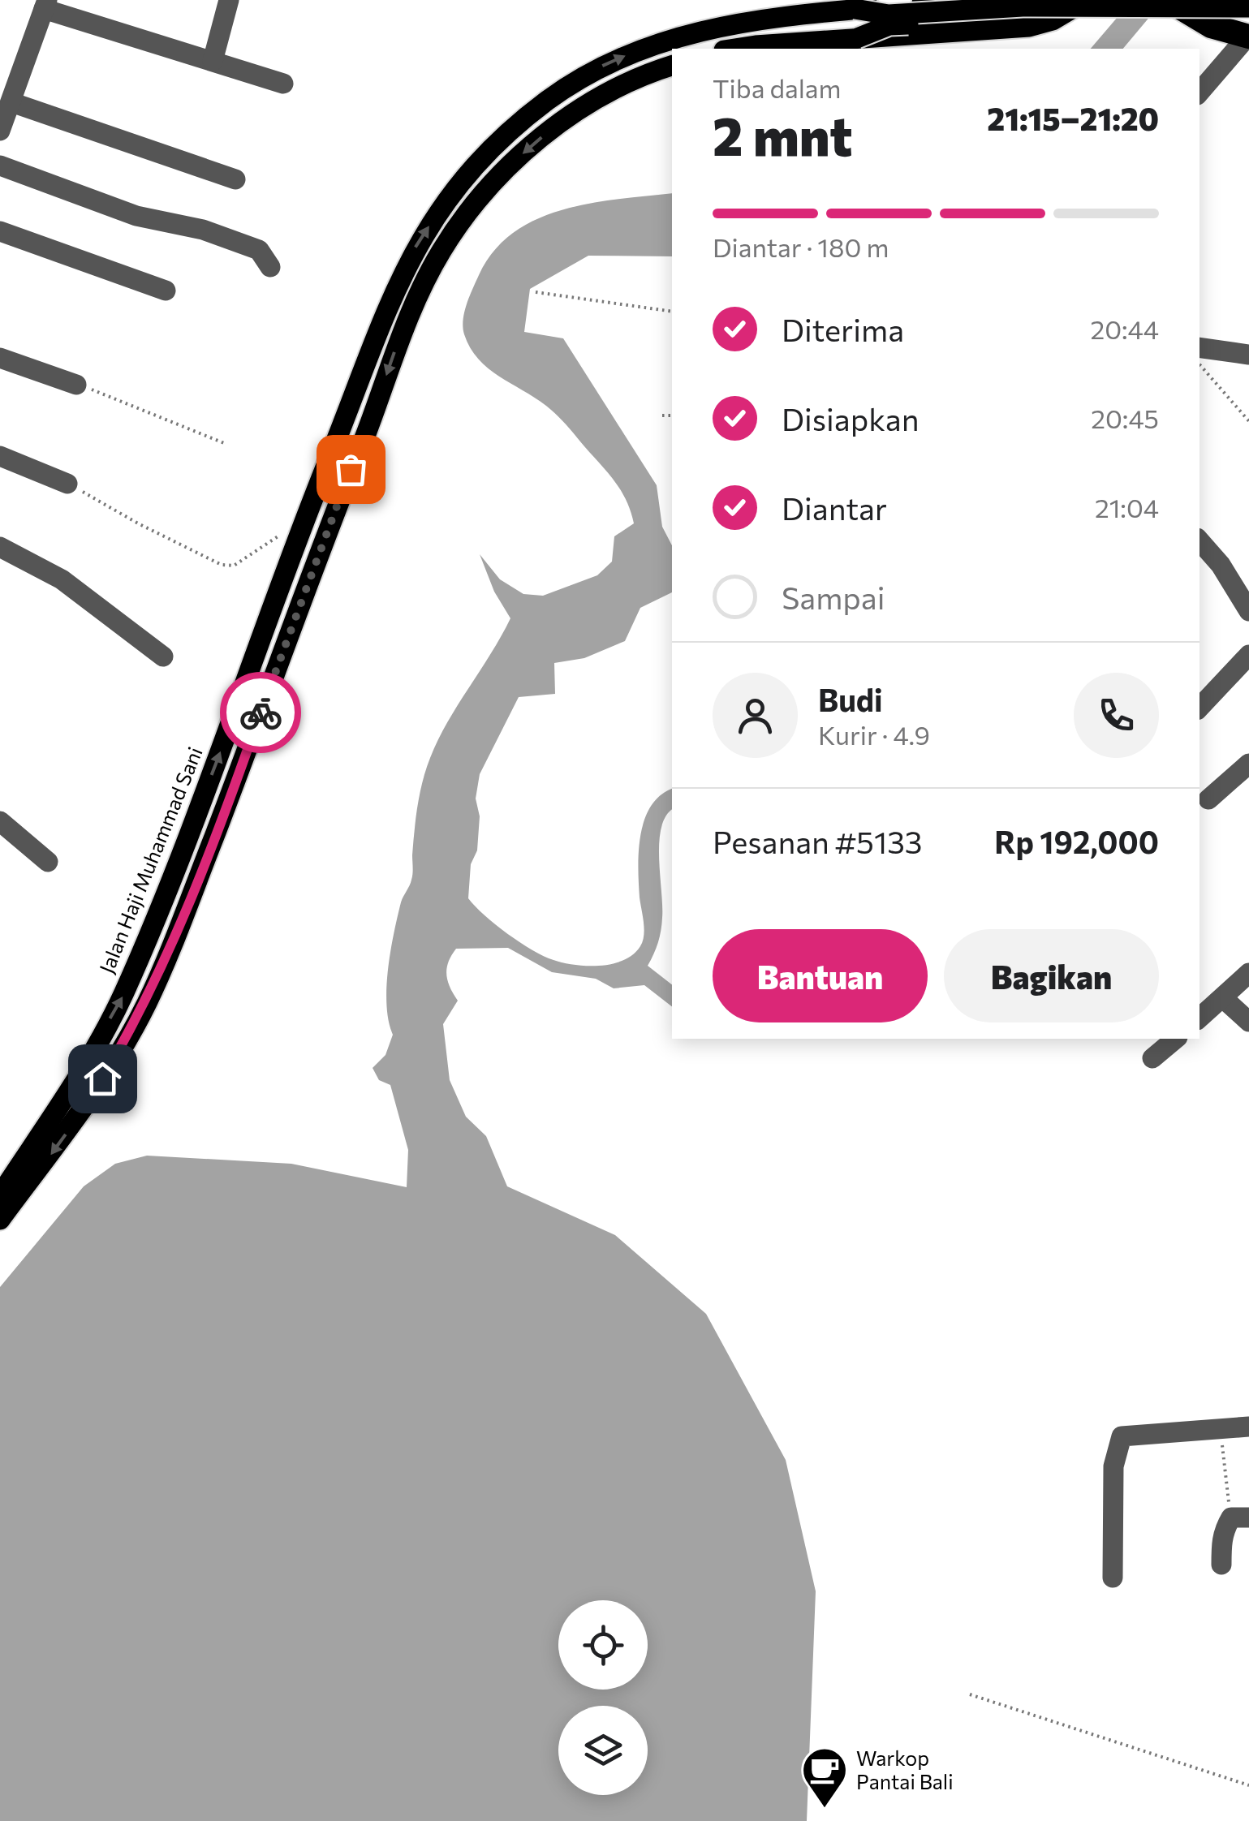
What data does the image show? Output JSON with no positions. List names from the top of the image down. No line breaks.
{"streets":{"main road":["Jalan Haji Muhammad Sani"]},"places":{"cafe":["Warkop Pantai Bali"]},"page":{"heading":["2 mnt","Tiba dalam","21:15–21:20"],"panel":["Budi","Kurir · 4.9","Pesanan #5133","Rp 192,000"],"bar":"Diantar · 180 m","list":[["Diterima","20:44"],["Disiapkan","20:45"],["Diantar","21:04"],"Sampai"],"buttons":["Bantuan","Bagikan"]}}
